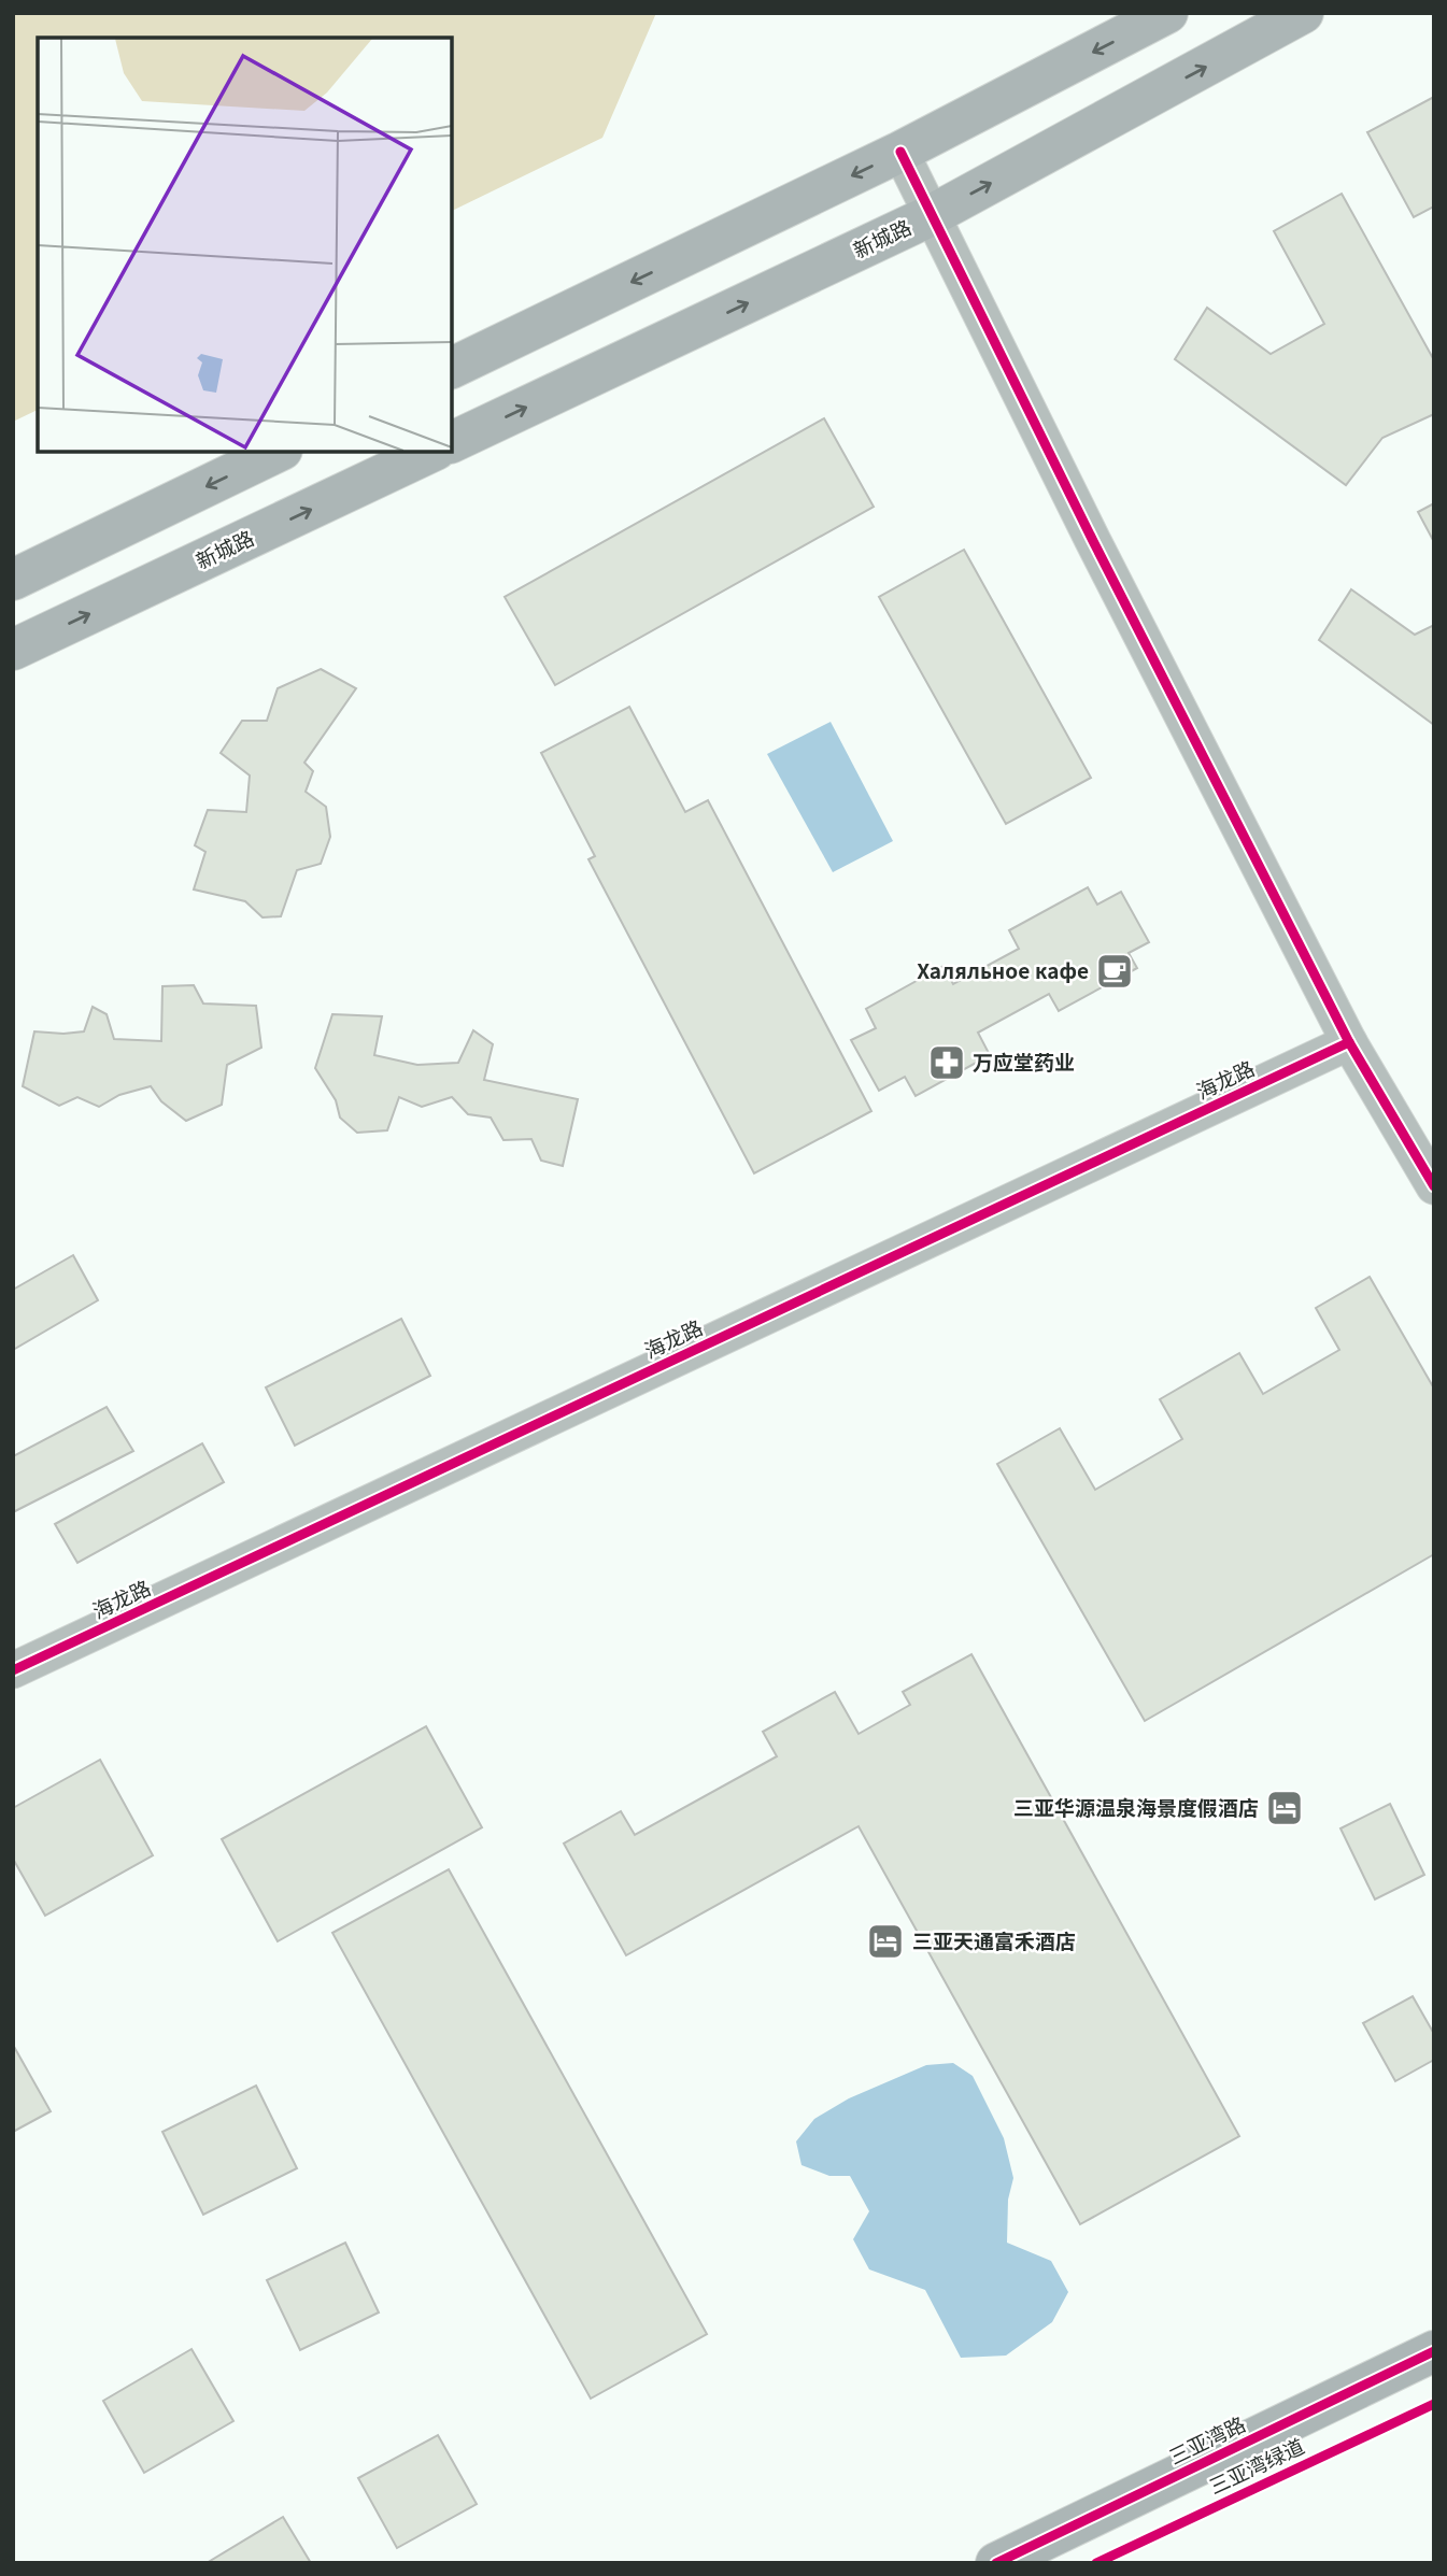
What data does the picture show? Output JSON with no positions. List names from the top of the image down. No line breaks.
{"streets":{"main road":["新城路","三亚湾路"],"street":["海龙路"],"cycle path":["三亚湾绿道"]},"places":{"cafe":["Халяльное кафе"],"pharmacy":["万应堂药业"],"hotel":["三亚华源温泉海景度假酒店","三亚天通富禾酒店"]}}
